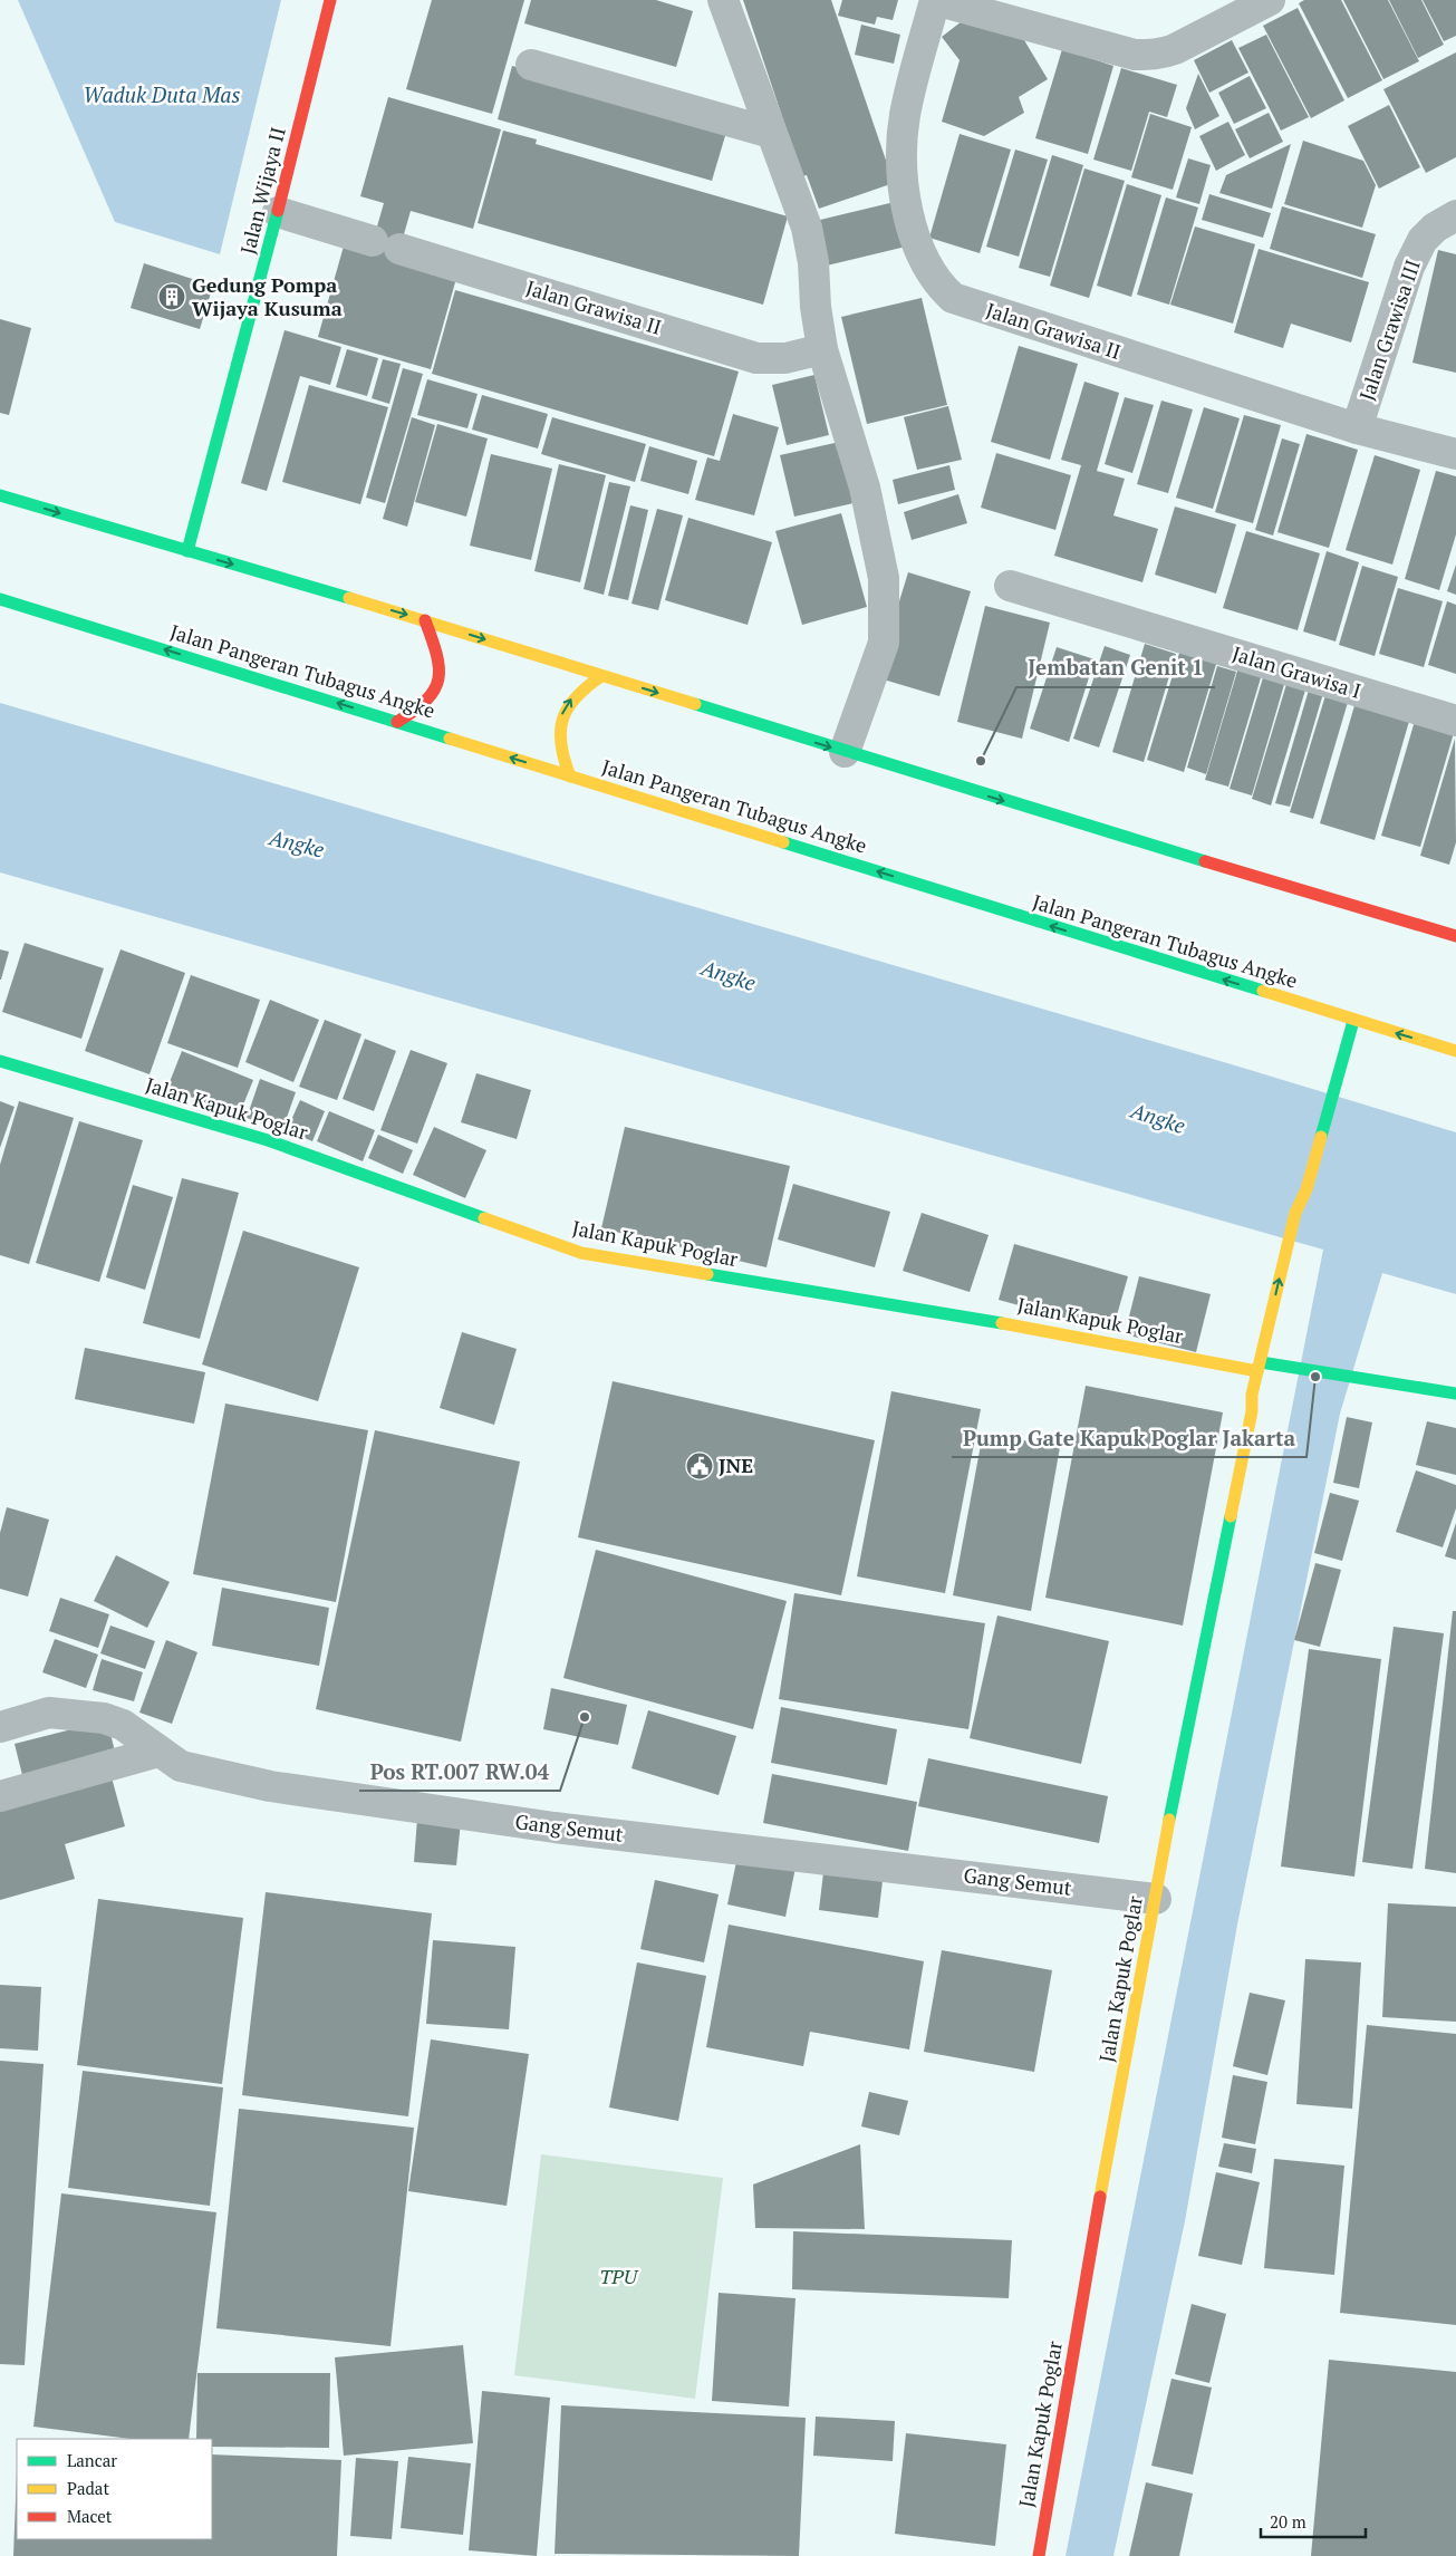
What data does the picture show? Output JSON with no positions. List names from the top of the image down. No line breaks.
{"streets":{"street":["Jalan Wijaya II","Jalan Grawisa II","Jalan Grawisa III","Jalan Pangeran Tubagus Angke","Jalan Grawisa I","Jalan Kapuk Poglar","Gang Semut"]},"crossings":[["Jalan Wijaya II","Jalan Grawisa II"],["Jalan Grawisa II","Jalan Grawisa III"],["Jalan Kapuk Poglar","Gang Semut"]],"water":["Waduk Duta Mas","Angke"],"parks":["TPU"],"places":{"building":["Gedung Pompa Wijaya Kusuma"],"other":["Jembatan Genit 1","Pump Gate Kapuk Poglar Jakarta","Pos RT.007 RW.04"],"public building":["JNE"]},"legend":["Lancar","Padat","Macet"],"scale_bar":"20 m"}
